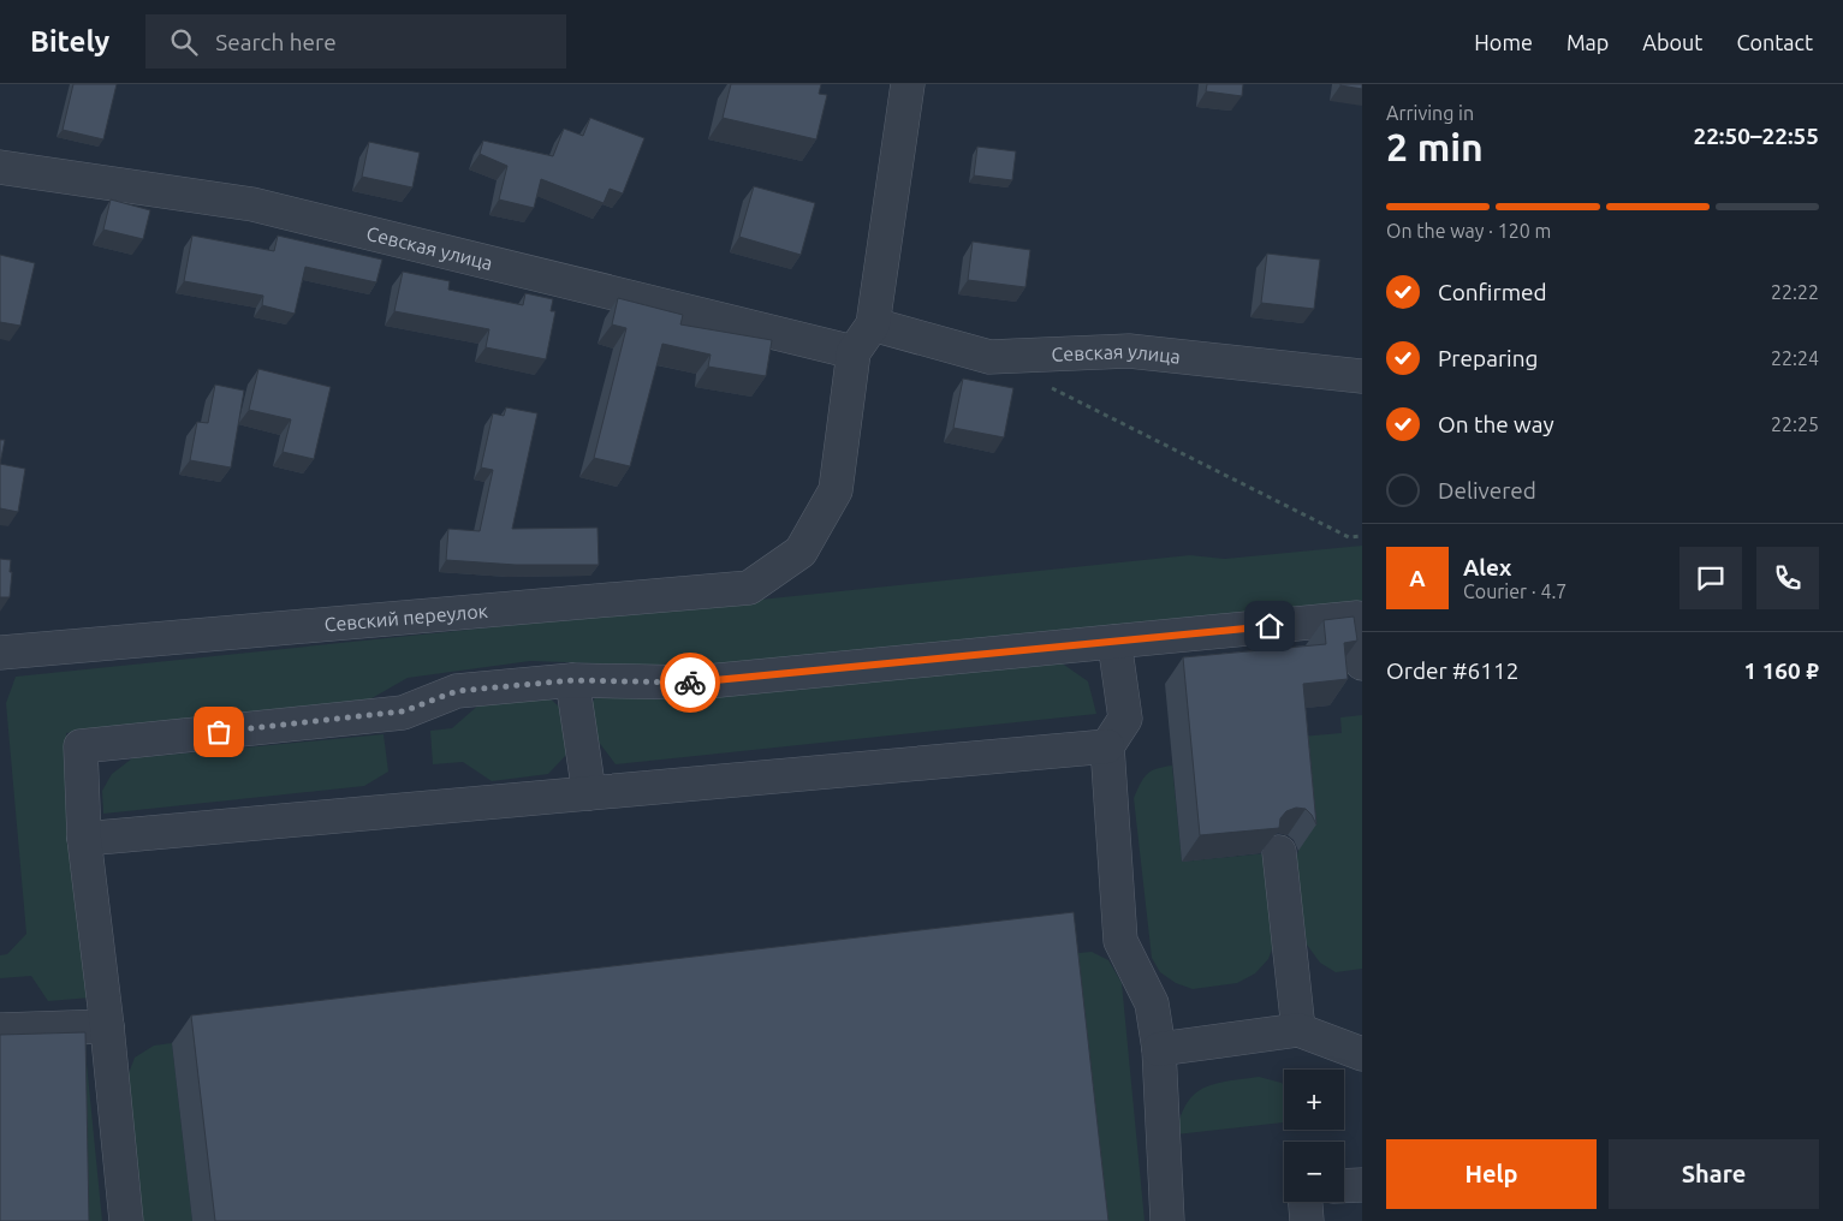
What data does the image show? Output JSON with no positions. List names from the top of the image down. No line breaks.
{"streets":{"street":["Севская улица","Севский переулок"]},"crossings":[["Севская улица","Севский переулок"]],"page":{"header":"Bitely","search":"Search here","nav":["Home","Map","About","Contact"],"heading":["2 min","Arriving in","22:50–22:55"],"panel":["Alex","Courier · 4.7","Order #6112","1 160 ₽"],"bar":"On the way · 120 m","list":[["Confirmed","22:22"],["Preparing","22:24"],["On the way","22:25"],"Delivered"],"round":"A","map_buttons":["+","−"],"buttons":["Help","Share"]}}
